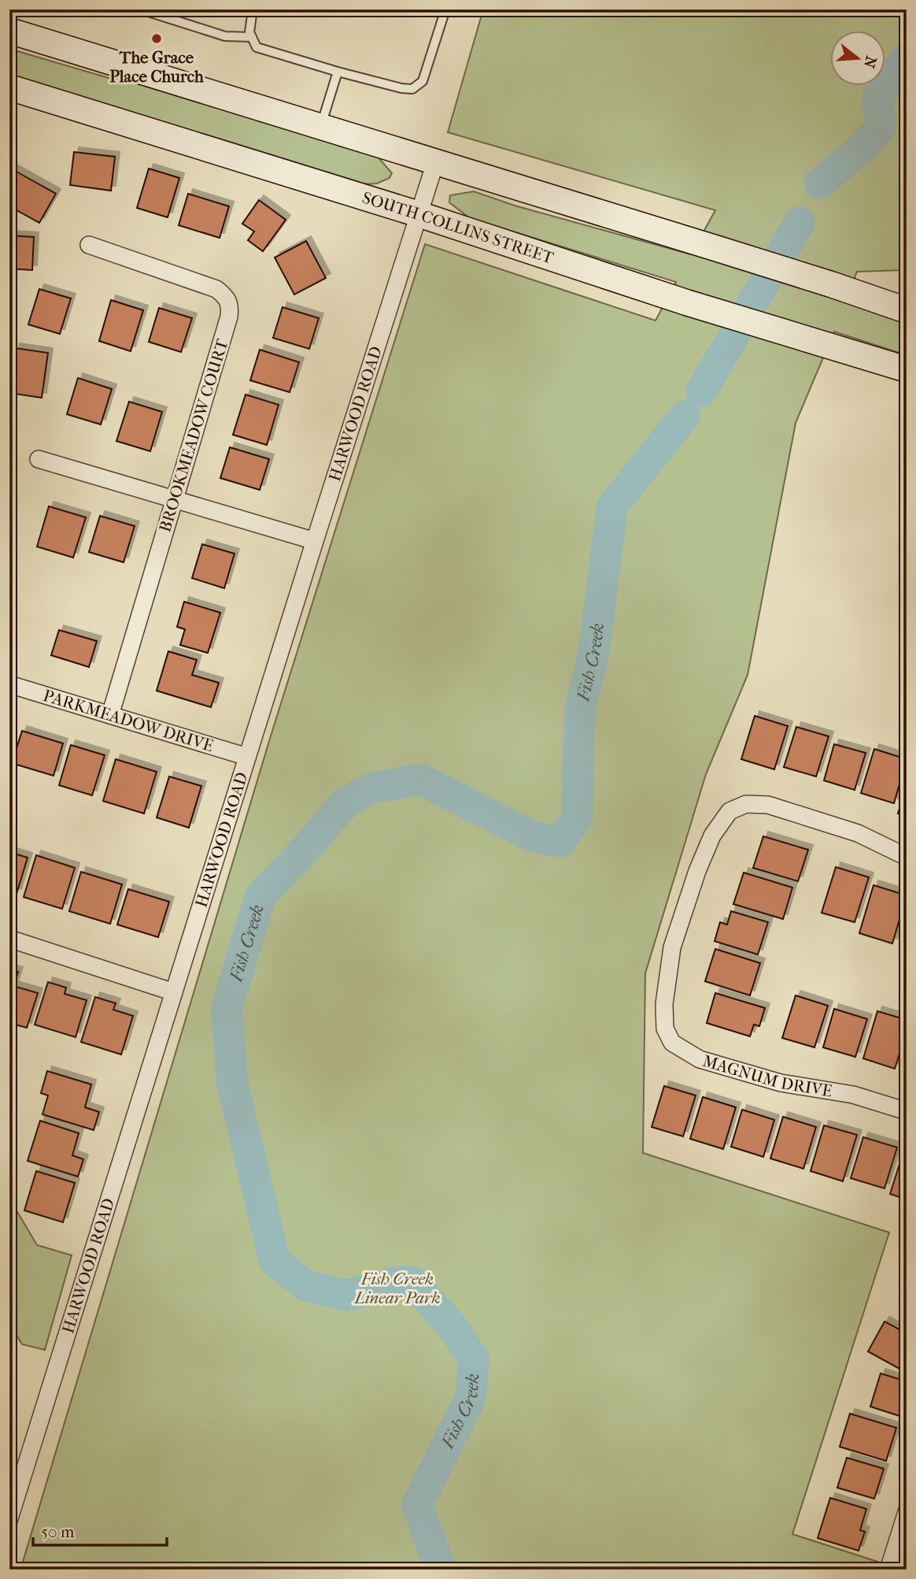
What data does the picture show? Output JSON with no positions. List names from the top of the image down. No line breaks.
{"streets":{"main road":["SOUTH COLLINS STREET"],"street":["HARWOOD ROAD","BROOKMEADOW COURT","PARKMEADOW DRIVE","MAGNUM DRIVE"]},"crossings":[["SOUTH COLLINS STREET","HARWOOD ROAD"],["HARWOOD ROAD","PARKMEADOW DRIVE"],["BROOKMEADOW COURT","PARKMEADOW DRIVE"]],"water":["Fish Creek"],"parks":["Fish Creek Linear Park"],"places":["The Grace Place Church"],"scale_bar":"50 m","north":"right"}
